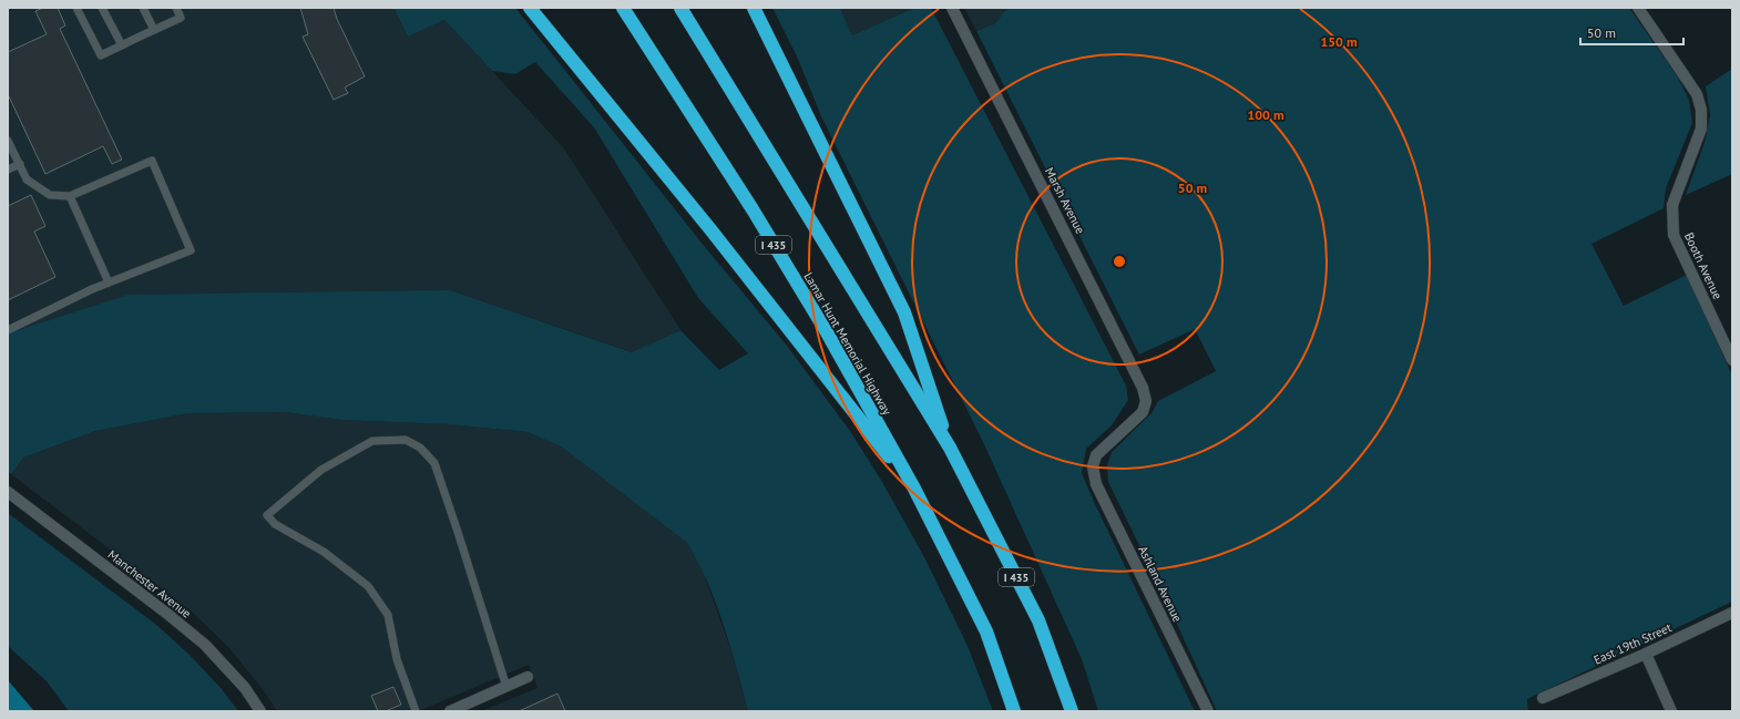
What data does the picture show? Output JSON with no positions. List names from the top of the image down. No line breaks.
{"streets":{"highway":["I 435","Lamar Hunt Memorial Highway"],"street":["Marsh Avenue","Booth Avenue","Manchester Avenue","Ashland Avenue","East 19th Street"]},"crossings":[["Marsh Avenue","Ashland Avenue"]],"scale_bar":"50 m","rings":["150 m","100 m","50 m"]}
